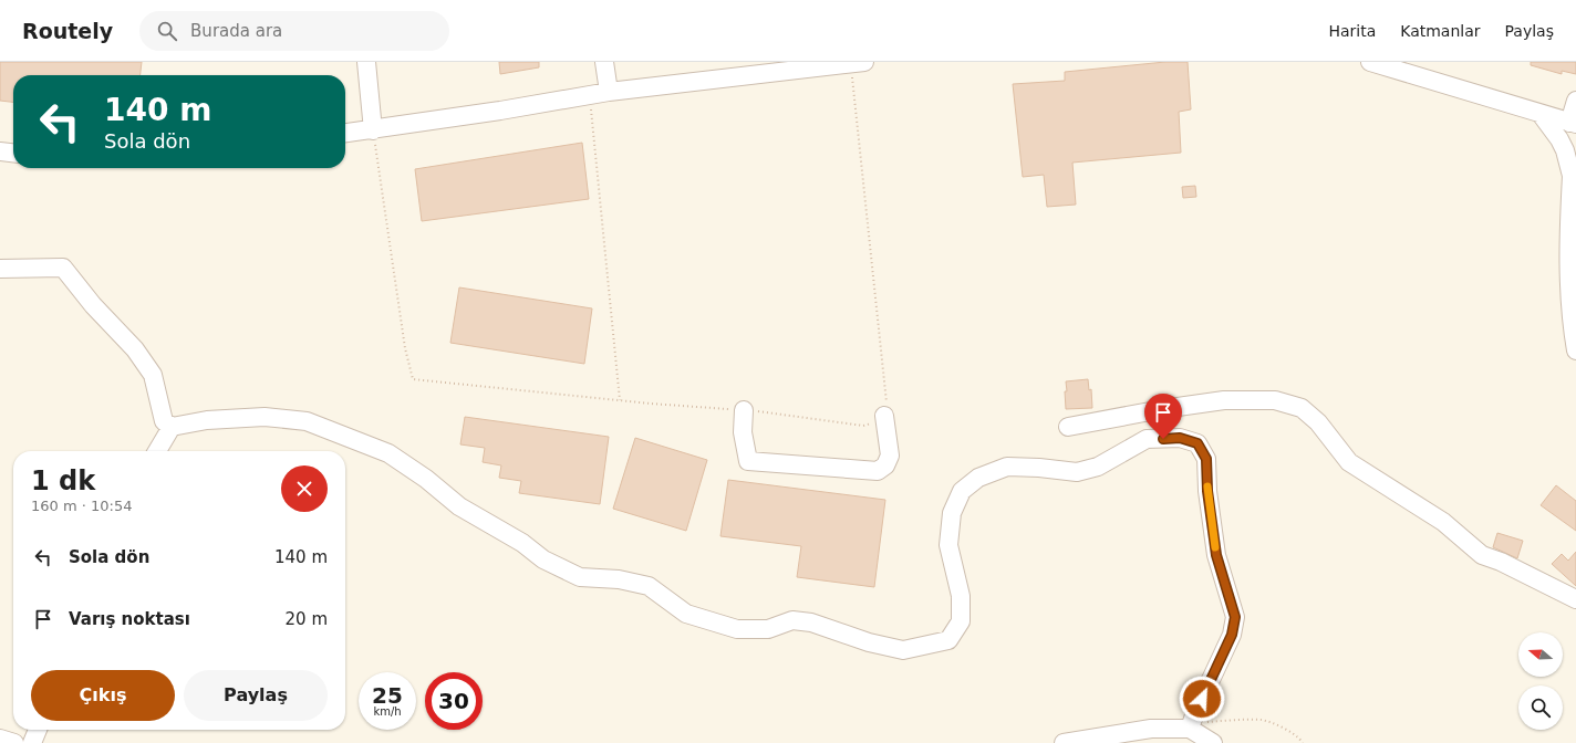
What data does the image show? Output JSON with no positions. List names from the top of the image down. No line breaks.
{"north":"left","page":{"header":"Routely","search":"Burada ara","nav":["Harita","Katmanlar","Paylaş"],"turn":["140 m","Sola dön"],"heading":["1 dk","160 m · 10:54"],"list":[{"name":"Sola dön","value":"140 m"},{"name":"Varış noktası","value":"20 m"}],"buttons":["Çıkış","Paylaş"],"speed":"25 km/h","limit":"30"}}
